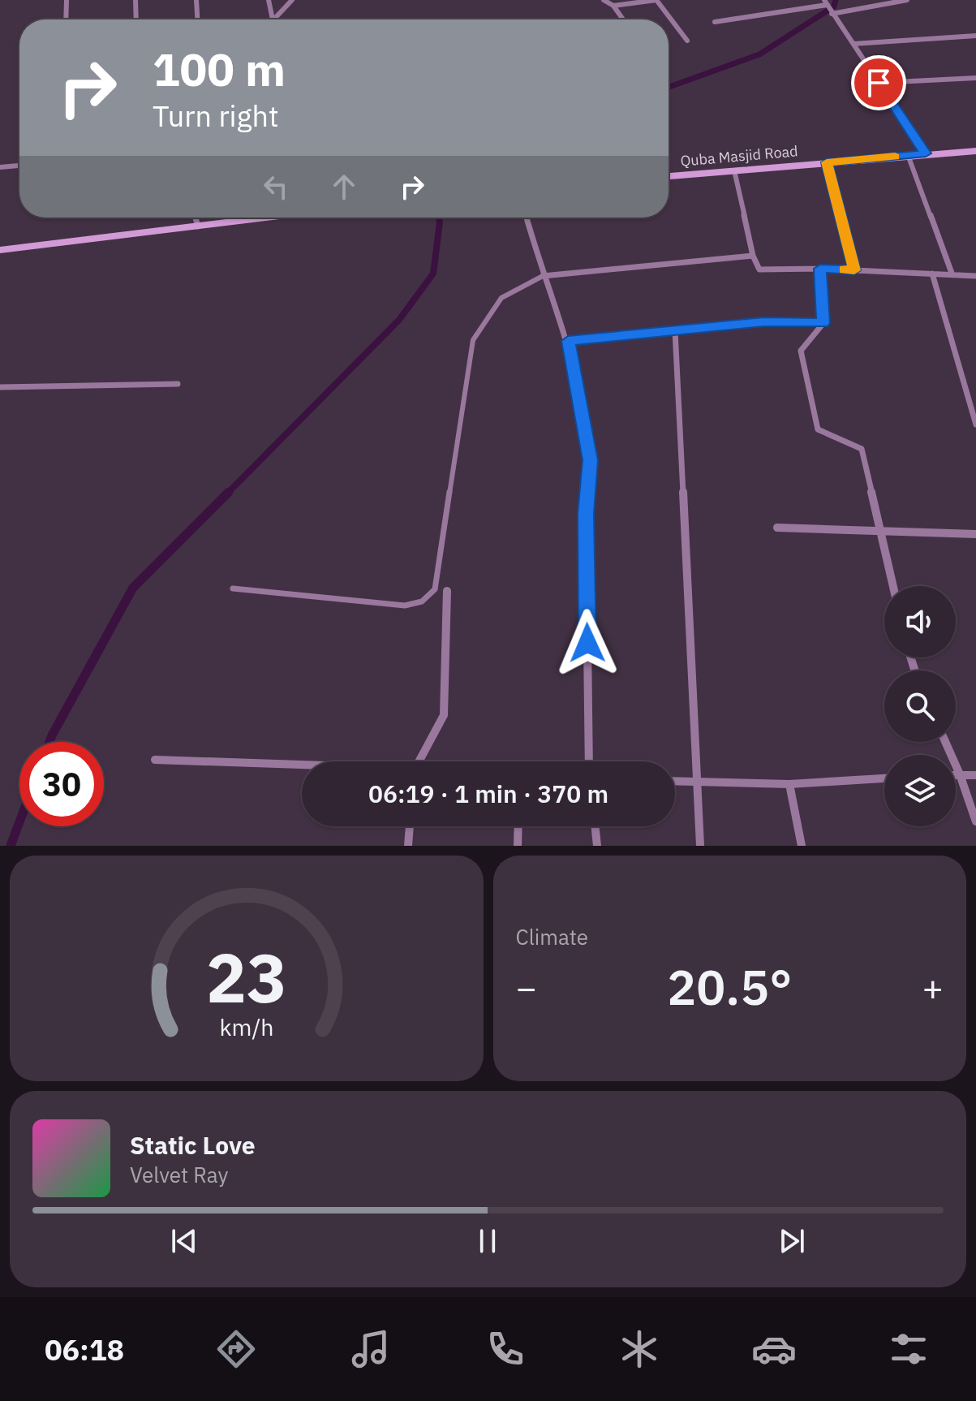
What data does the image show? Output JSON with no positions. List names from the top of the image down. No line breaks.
{"streets":{"street":["Quba Masjid Road"]},"page":{"turn":["100 m","Turn right"],"limit":"30","trip":"06:19 · 1 min · 370 m","tile":"Climate","heat":["−","20.5°","+"],"song":["Static Love","Velvet Ray"],"tabs":"06:18","gauge":["23","km/h"]}}
